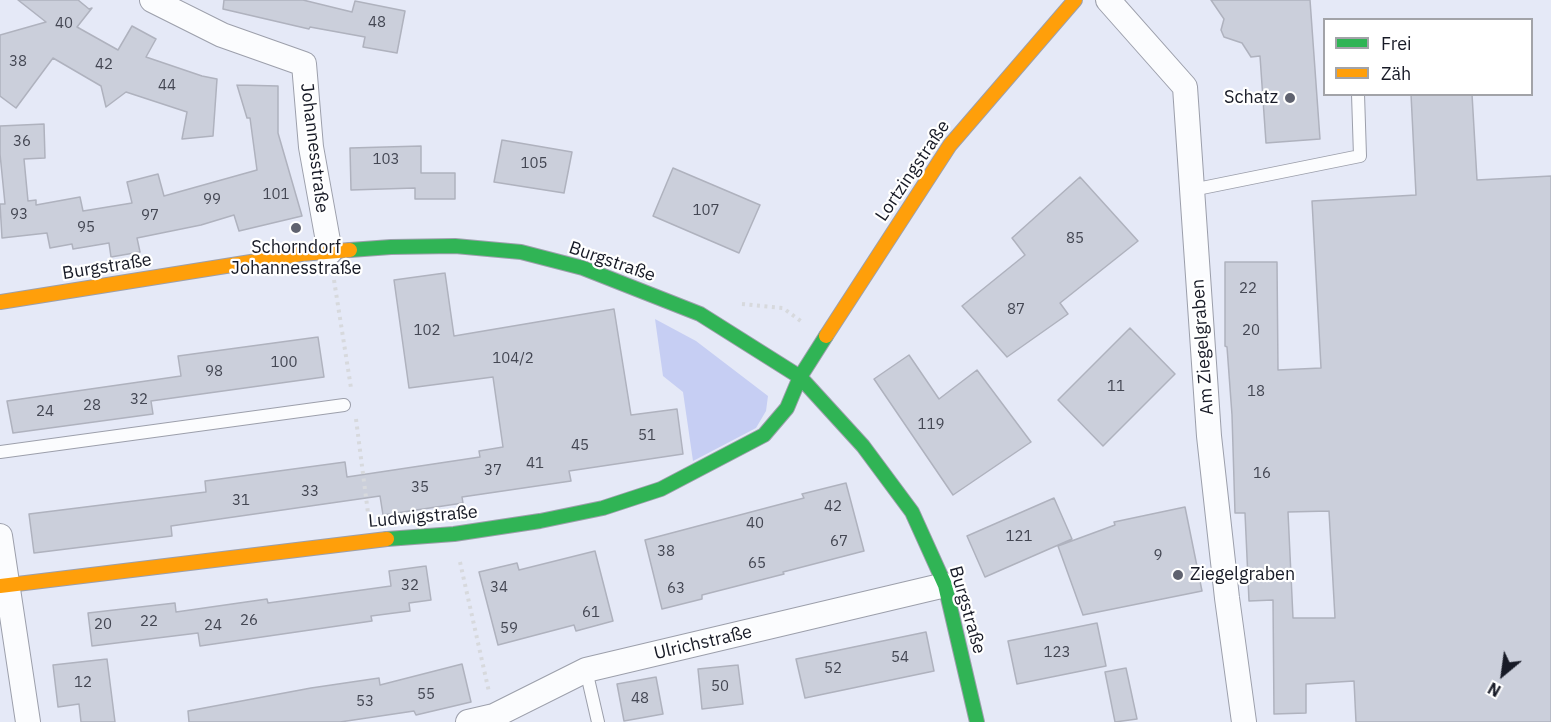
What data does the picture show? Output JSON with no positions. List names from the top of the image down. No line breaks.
{"streets":{"street":["Johannesstraße","Lortzingstraße","Burgstraße","Am Ziegelgraben","Ludwigstraße","Ulrichstraße"]},"crossings":[["Johannesstraße","Burgstraße"],["Lortzingstraße","Burgstraße"],["Lortzingstraße","Ludwigstraße"],["Burgstraße","Ludwigstraße"],["Burgstraße","Ulrichstraße"]],"places":["Schatz","Schorndorf Johannesstraße","Ziegelgraben"],"house_numbers":["48","40","38","42","44","36","103","105","101","99","107","93","97","95","85","22","87","102","20","104/2","100","98","11","18","32","28","24","119","51","45","41","37","16","35","33","31","42","40","121","67","38","9","65","32","34","63","61","26","22","20","24","59","123","54","52","12","50","55","48","53"],"legend":["Frei","Zäh"],"north":"bottom left"}
